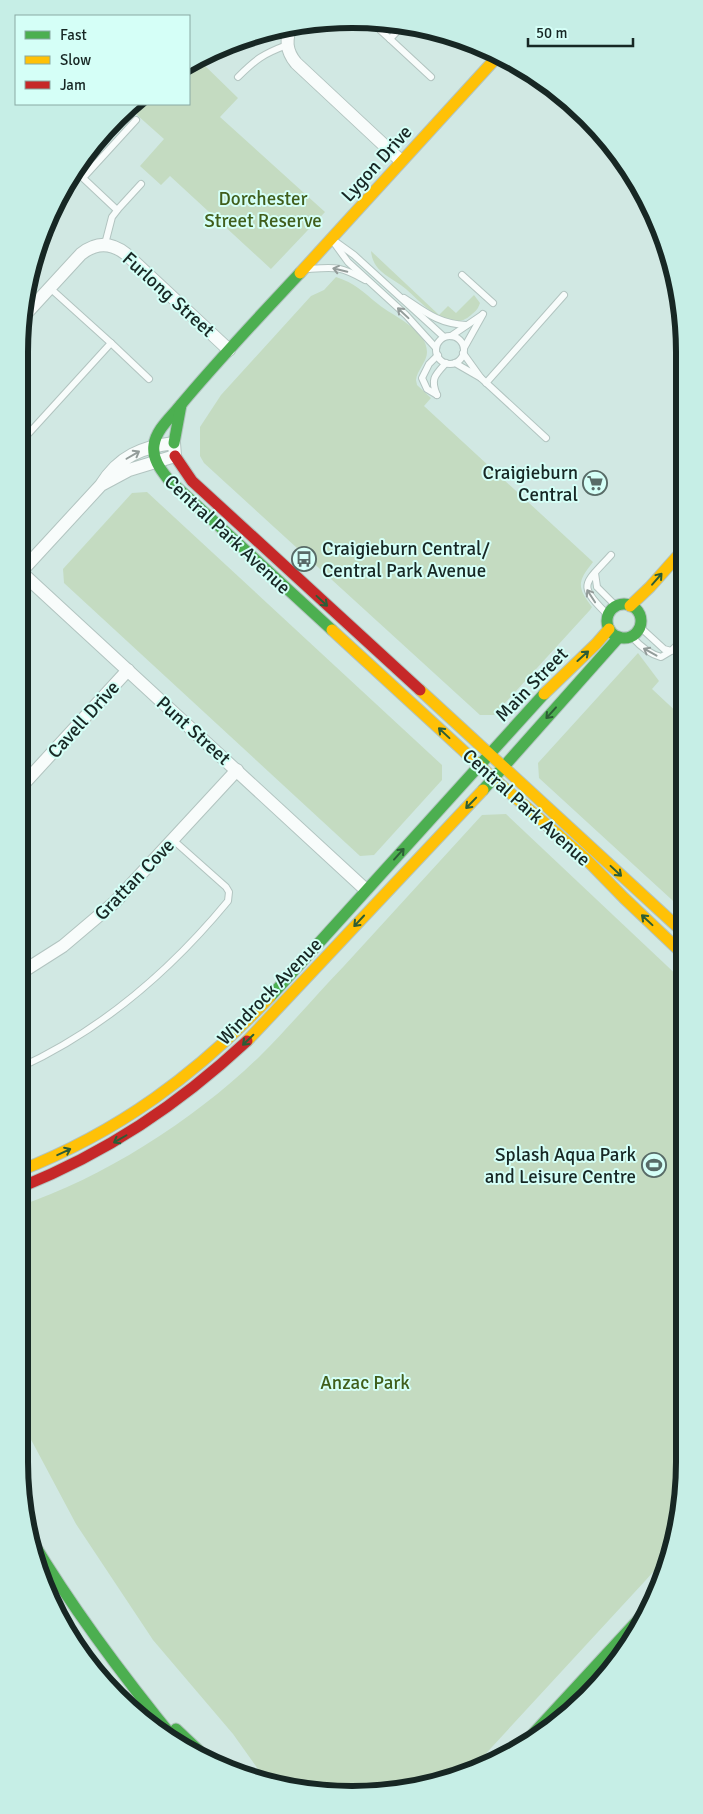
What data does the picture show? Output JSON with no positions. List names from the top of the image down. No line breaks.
{"streets":{"street":["Lygon Drive","Furlong Street","Central Park Avenue","Main Street","Cavell Drive","Punt Street","Grattan Cove","Windrock Avenue"]},"crossings":[["Lygon Drive","Furlong Street"],["Lygon Drive","Central Park Avenue"],["Central Park Avenue","Main Street"],["Central Park Avenue","Windrock Avenue"],["Main Street","Windrock Avenue"],["Cavell Drive","Punt Street"],["Punt Street","Grattan Cove"],["Punt Street","Windrock Avenue"]],"parks":["Dorchester Street Reserve","Anzac Park"],"places":{"supermarket":["Craigieburn Central"],"bus stop":["Craigieburn Central/ Central Park Avenue"],"sports":["Splash Aqua Park and Leisure Centre"]},"legend":["Fast","Slow","Jam"],"scale_bar":"50 m"}
